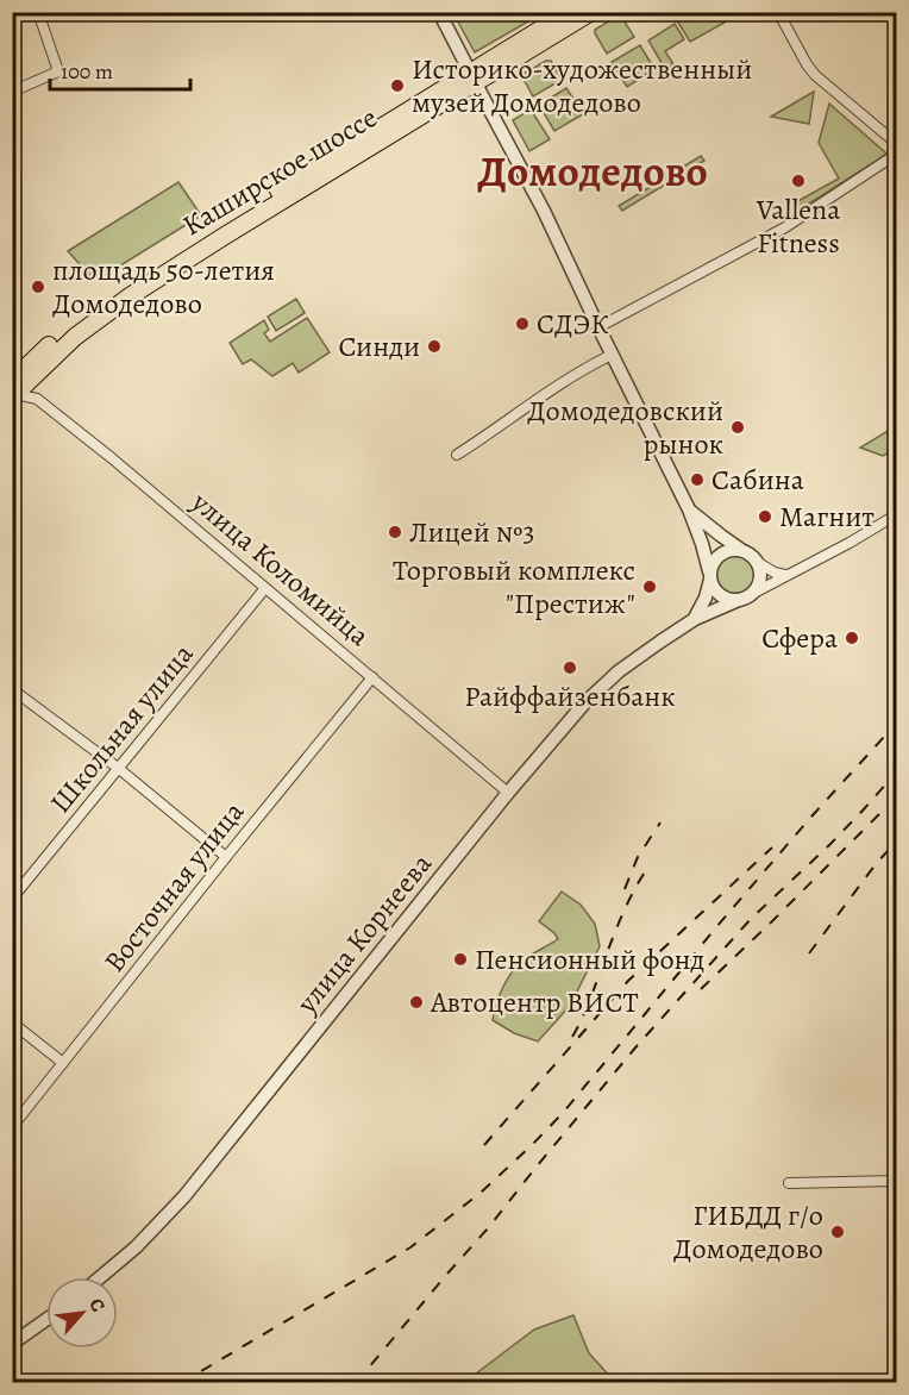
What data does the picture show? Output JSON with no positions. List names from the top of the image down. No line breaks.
{"streets":{"main road":["Каширское шоссе"],"street":["улица Коломийца","Школьная улица","Восточная улица","улица Корнеева"]},"crossings":[["Каширское шоссе","улица Коломийца"],["улица Коломийца","Школьная улица"],["улица Коломийца","Восточная улица"],["улица Коломийца","улица Корнеева"]],"districts":["Домодедово"],"places":["Историко-художественный музей Домодедово","Vallena Fitness","площадь 50-летия Домодедово","СДЭК","Синди","Домодедовский рынок","Сабина","Магнит","Лицей №3","Торговый комплекс \"Престиж\"","Сфера","Райффайзенбанк","Пенсионный фонд","Автоцентр ВИСТ","ГИБДД г/о Домодедово"],"scale_bar":"100 m","north":"top right"}
